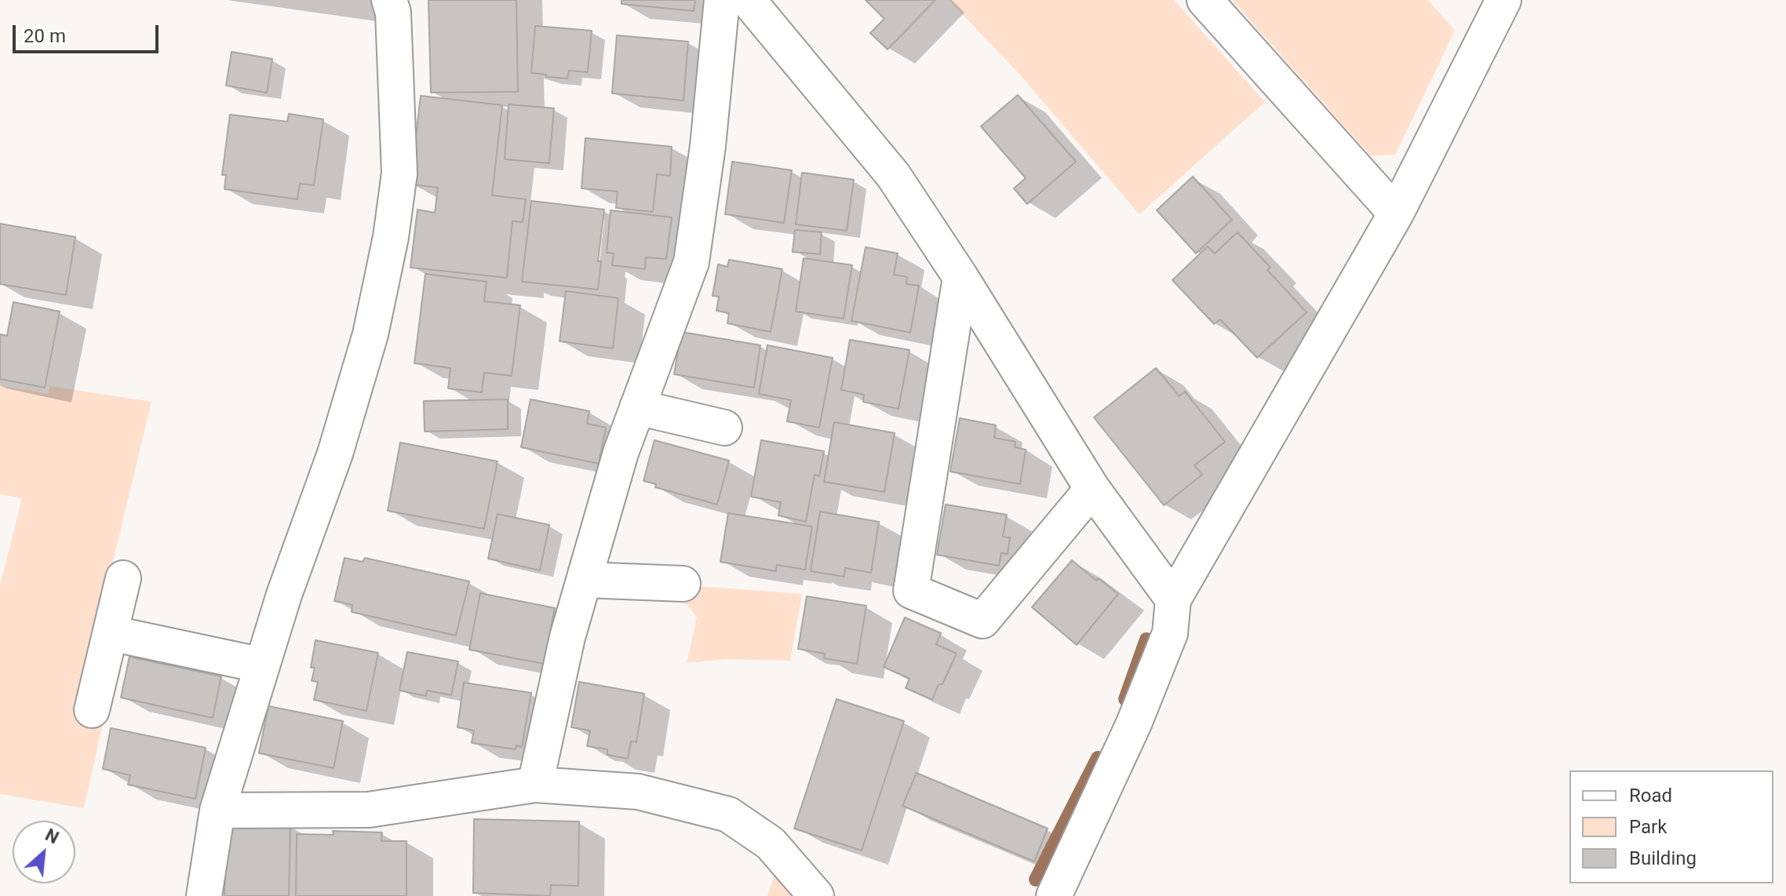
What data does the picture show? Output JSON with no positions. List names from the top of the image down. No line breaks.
{"legend":["Road","Park","Building"],"scale_bar":"20 m","north":"top right"}
